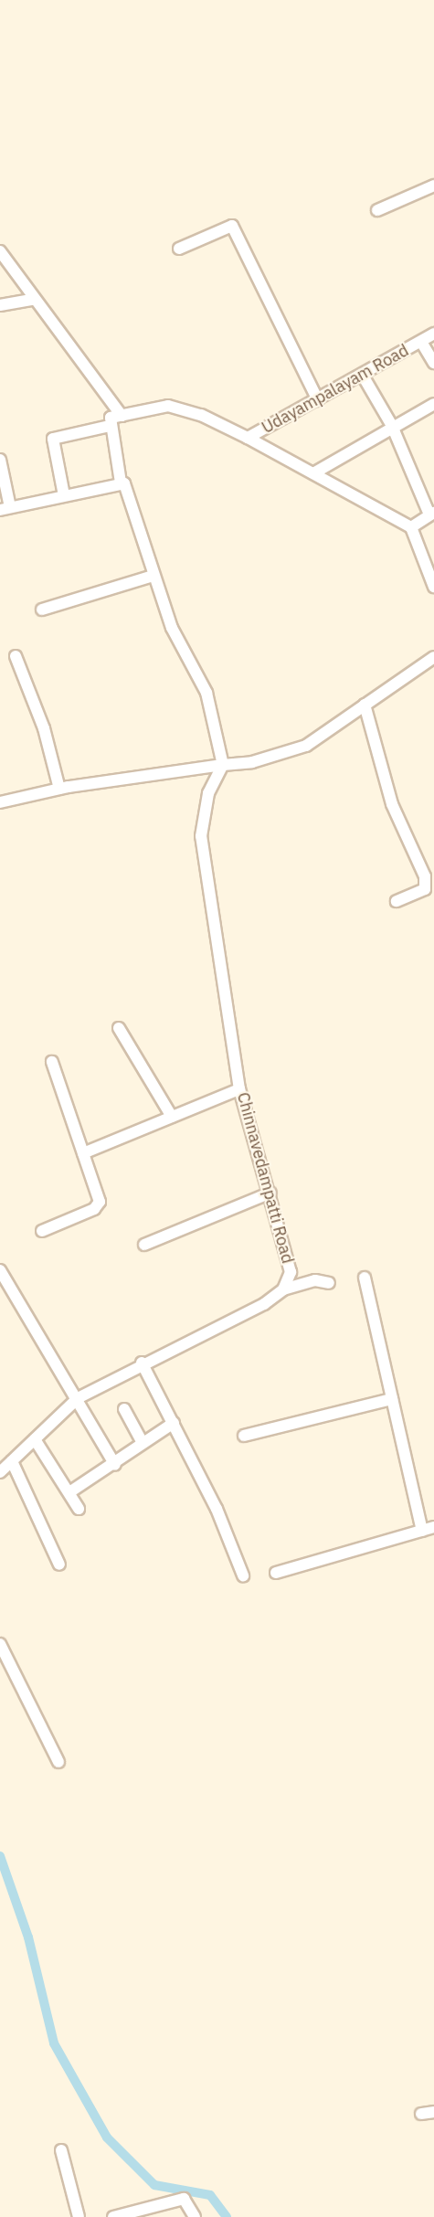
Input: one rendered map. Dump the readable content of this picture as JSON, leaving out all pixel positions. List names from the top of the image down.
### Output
{
  "streets": {
    "street": ["Udayampalayam Road", "Chinnavedampatti Road"]
  }
}
